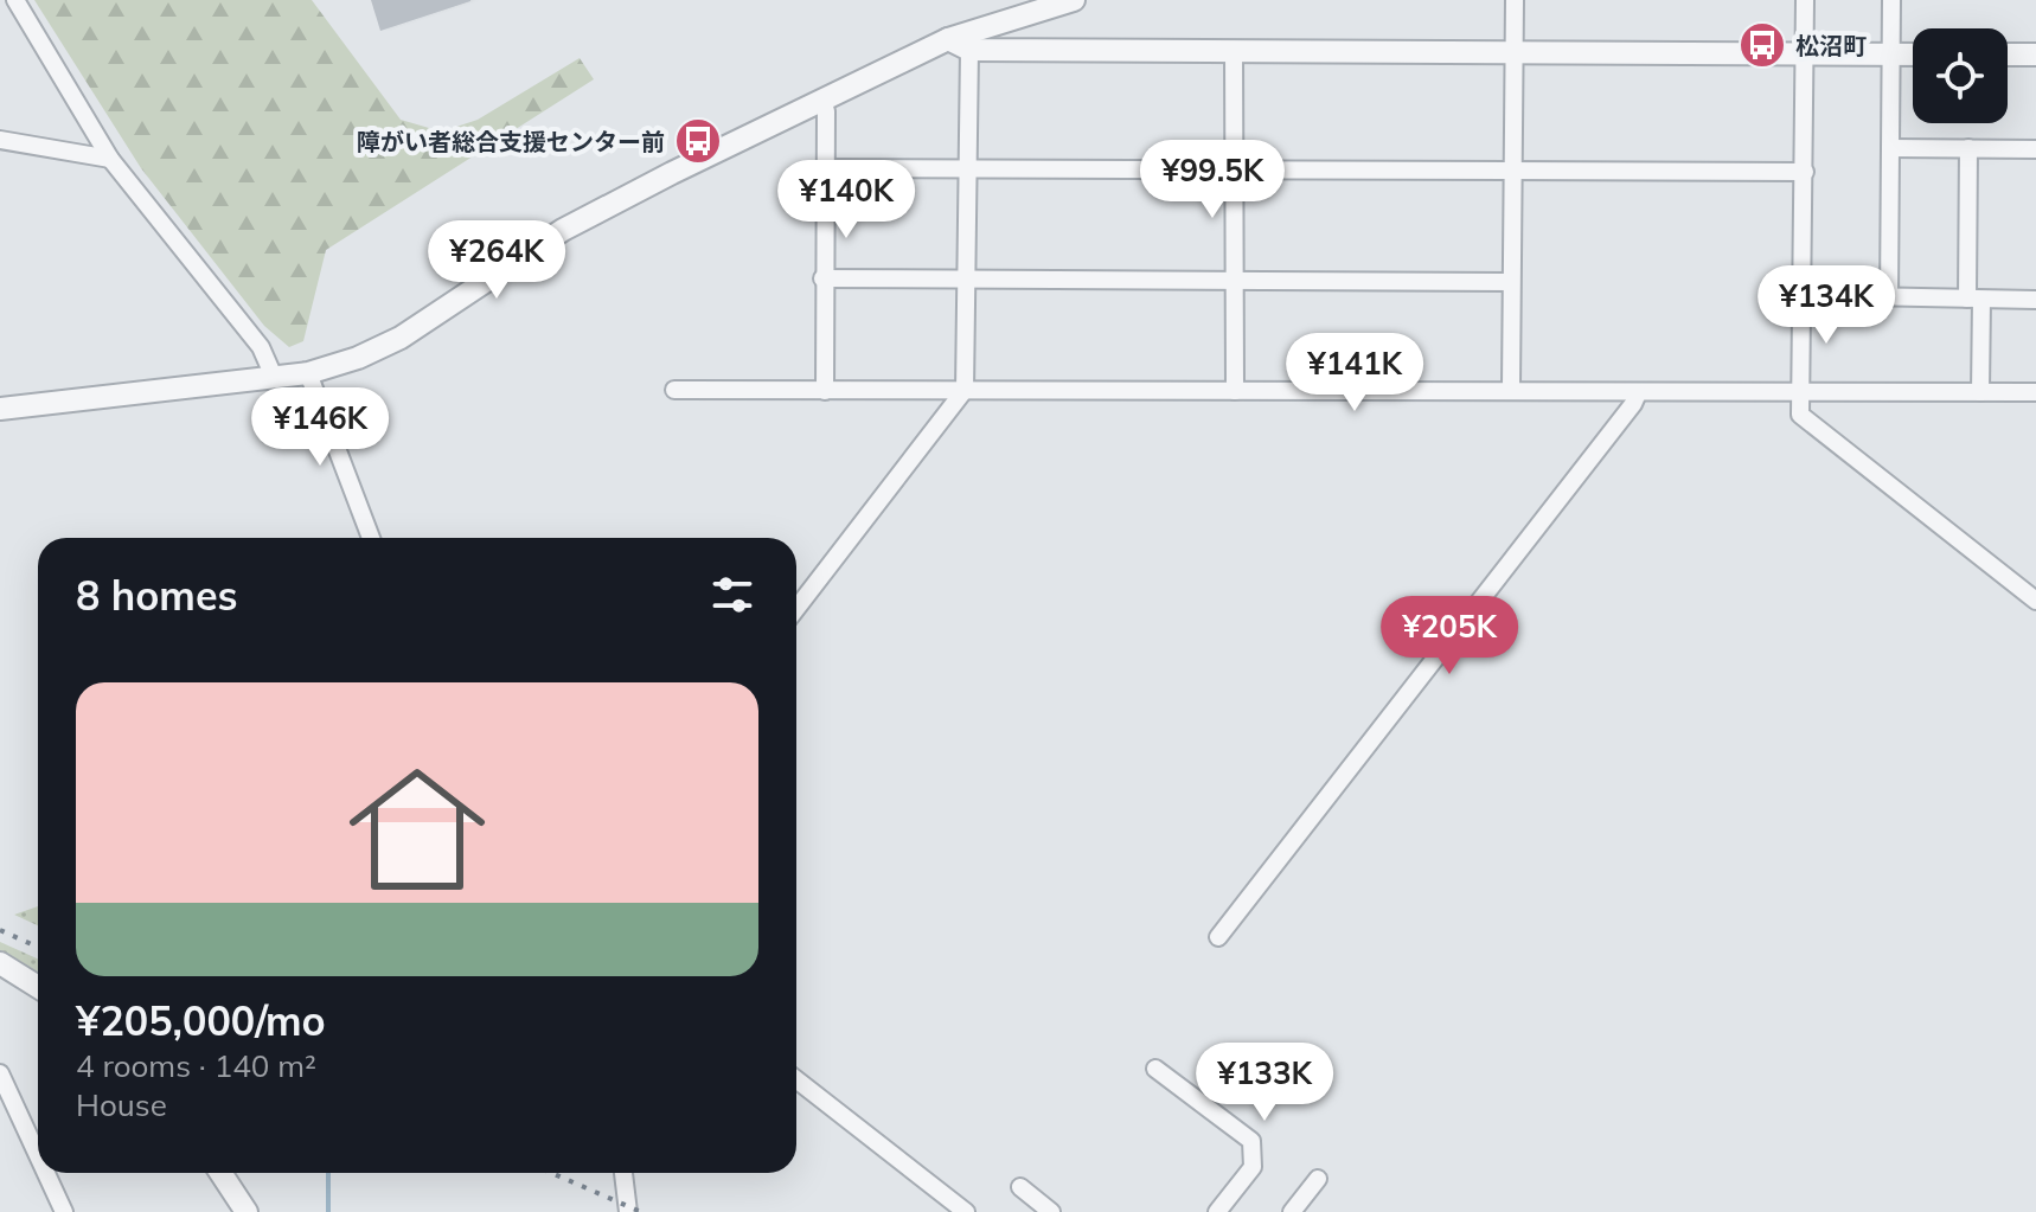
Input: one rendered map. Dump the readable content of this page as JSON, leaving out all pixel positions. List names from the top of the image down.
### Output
{
  "places": {
    "bus stop": ["松沼町", "障がい者総合支援センター前"]
  },
  "page": {
    "price": [
      "¥99.5K",
      "¥140K",
      "¥264K",
      "¥134K",
      "¥141K",
      "¥146K",
      "¥205K",
      "¥133K"
    ],
    "heading": "8 homes",
    "list": [
      {
        "name": "¥205,000/mo",
        "note": "4 rooms · 140 m² · House"
      }
    ]
  }
}
